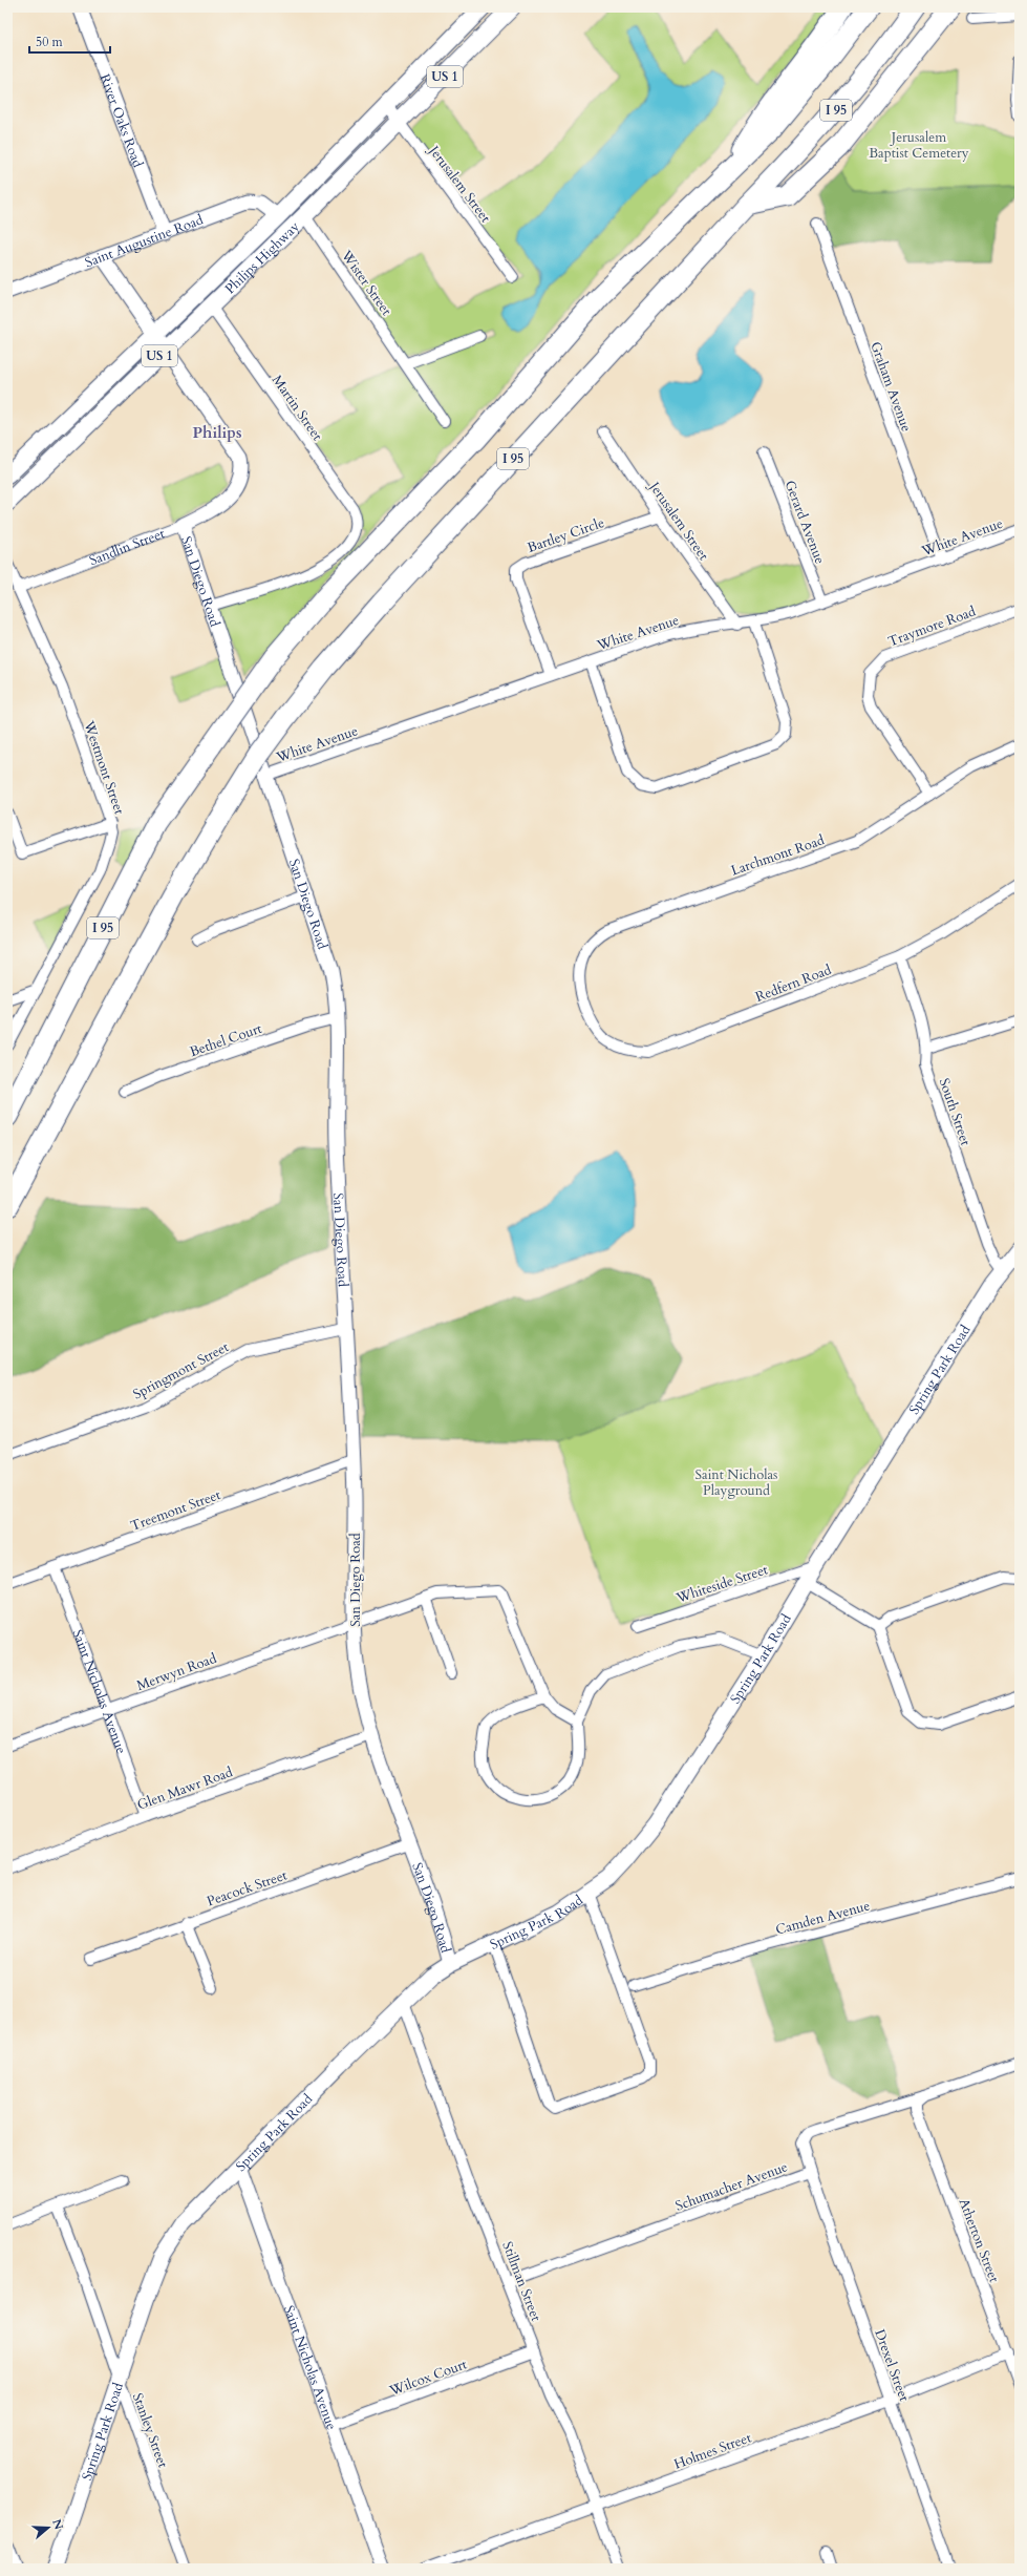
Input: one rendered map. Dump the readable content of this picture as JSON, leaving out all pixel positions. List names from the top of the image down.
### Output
{
  "streets": {
    "highway": ["I 95"],
    "main road": ["US 1", "Philips Highway", "Spring Park Road"],
    "street": [
      "River Oaks Road",
      "Jerusalem Street",
      "Saint Augustine Road",
      "Wister Street",
      "Graham Avenue",
      "Martin Street",
      "Gerard Avenue",
      "Bartley Circle",
      "White Avenue",
      "Sandlin Street",
      "San Diego Road",
      "Traymore Road",
      "Westmont Street",
      "Larchmont Road",
      "Redfern Road",
      "Bethel Court",
      "South Street",
      "Springmont Street",
      "Treemont Street",
      "Whiteside Street",
      "Merwyn Road",
      "Saint Nicholas Avenue",
      "Glen Mawr Road",
      "Peacock Street",
      "Camden Avenue",
      "Schumacher Avenue",
      "Atherton Street",
      "Stillman Street",
      "Drexel Street",
      "Wilcox Court",
      "Stanley Street",
      "Holmes Street"
    ]
  },
  "crossings": [
    ["River Oaks Road", "Saint Augustine Road"],
    ["Jerusalem Street", "Philips Highway"],
    ["Jerusalem Street", "Bartley Circle"],
    ["Jerusalem Street", "White Avenue"],
    ["Saint Augustine Road", "Philips Highway"],
    ["Philips Highway", "Wister Street"],
    ["Philips Highway", "Martin Street"],
    ["Philips Highway", "Sandlin Street"],
    ["Graham Avenue", "White Avenue"],
    ["Martin Street", "San Diego Road"],
    ["Gerard Avenue", "White Avenue"],
    ["Bartley Circle", "White Avenue"],
    ["White Avenue", "San Diego Road"],
    ["Sandlin Street", "San Diego Road"],
    ["Sandlin Street", "Westmont Street"],
    ["San Diego Road", "Bethel Court"],
    ["San Diego Road", "Springmont Street"],
    ["San Diego Road", "Spring Park Road"],
    ["San Diego Road", "Treemont Street"],
    ["San Diego Road", "Merwyn Road"],
    ["San Diego Road", "Glen Mawr Road"],
    ["San Diego Road", "Peacock Street"],
    ["Traymore Road", "Larchmont Road"],
    ["Larchmont Road", "Redfern Road"],
    ["Redfern Road", "South Street"],
    ["South Street", "Spring Park Road"],
    ["Spring Park Road", "Whiteside Street"],
    ["Spring Park Road", "Saint Nicholas Avenue"],
    ["Spring Park Road", "Stillman Street"],
    ["Spring Park Road", "Stanley Street"],
    ["Treemont Street", "Saint Nicholas Avenue"],
    ["Merwyn Road", "Saint Nicholas Avenue"],
    ["Saint Nicholas Avenue", "Glen Mawr Road"],
    ["Saint Nicholas Avenue", "Wilcox Court"],
    ["Schumacher Avenue", "Atherton Street"],
    ["Schumacher Avenue", "Stillman Street"],
    ["Schumacher Avenue", "Drexel Street"],
    ["Atherton Street", "Holmes Street"],
    ["Stillman Street", "Wilcox Court"],
    ["Stillman Street", "Holmes Street"],
    ["Drexel Street", "Holmes Street"]
  ],
  "districts": ["Philips"],
  "parks": ["Jerusalem Baptist Cemetery", "Saint Nicholas Playground"],
  "scale_bar": "50 m",
  "north": "right"
}
